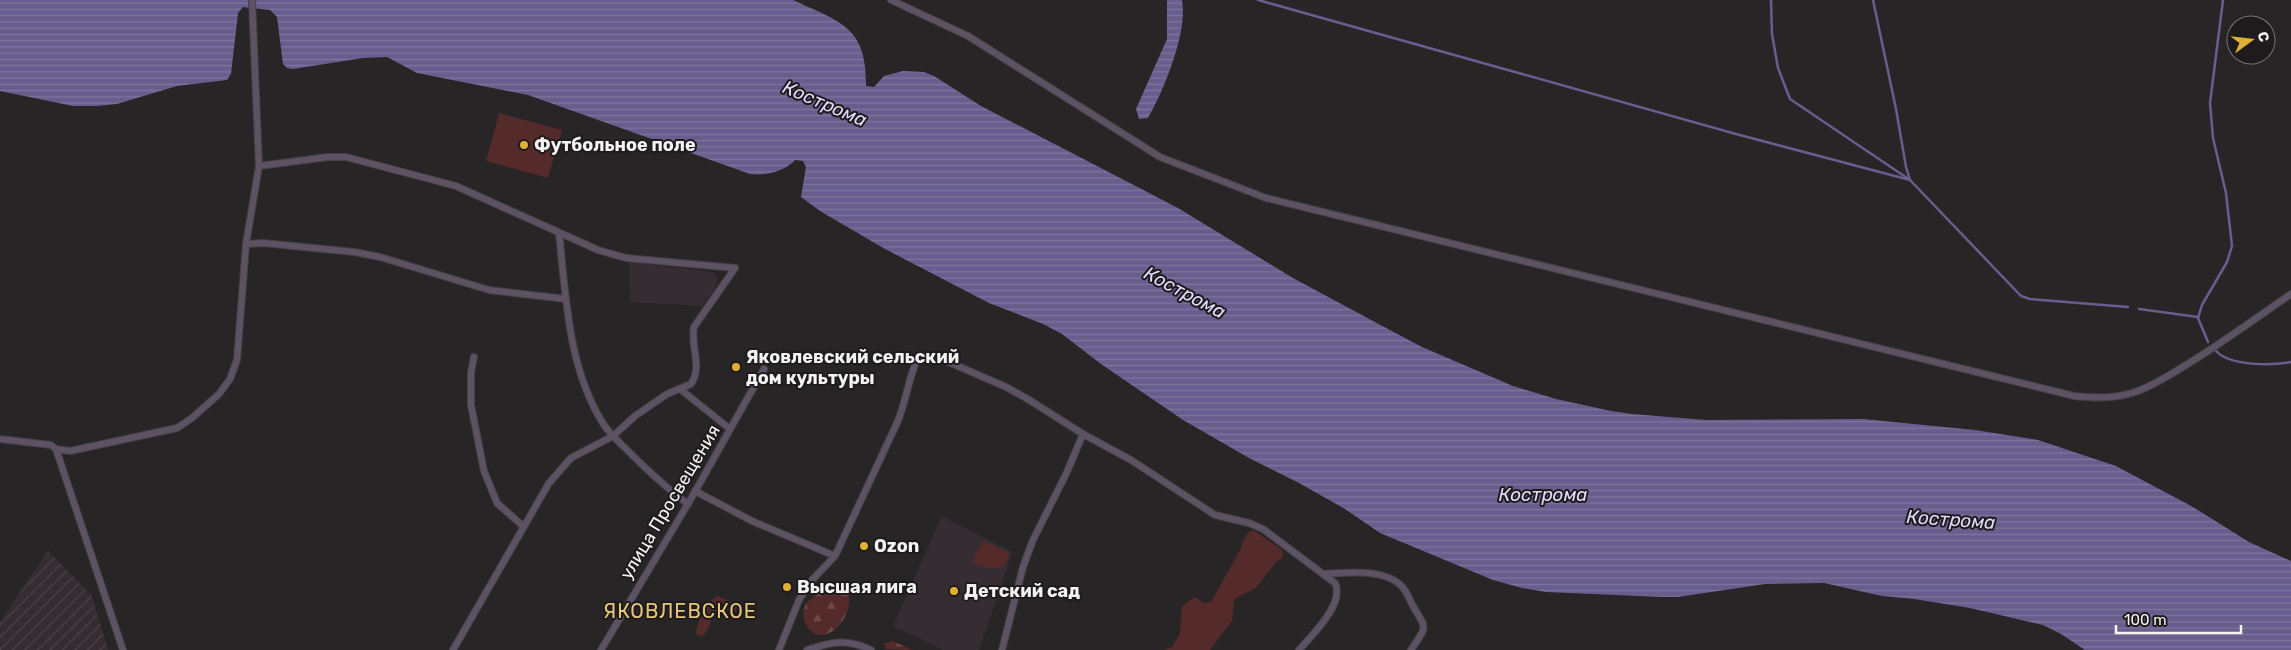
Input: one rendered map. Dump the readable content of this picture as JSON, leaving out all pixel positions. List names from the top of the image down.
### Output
{
  "streets": {
    "street": ["улица Просвещения"]
  },
  "districts": ["ЯКОВЛЕВСКОЕ"],
  "water": ["Кострома"],
  "places": [
    "Футбольное поле",
    "Яковлевский сельский дом культуры",
    "Ozon",
    "Высшая лига",
    "Детский сад"
  ],
  "scale_bar": "100 m",
  "north": "right"
}
